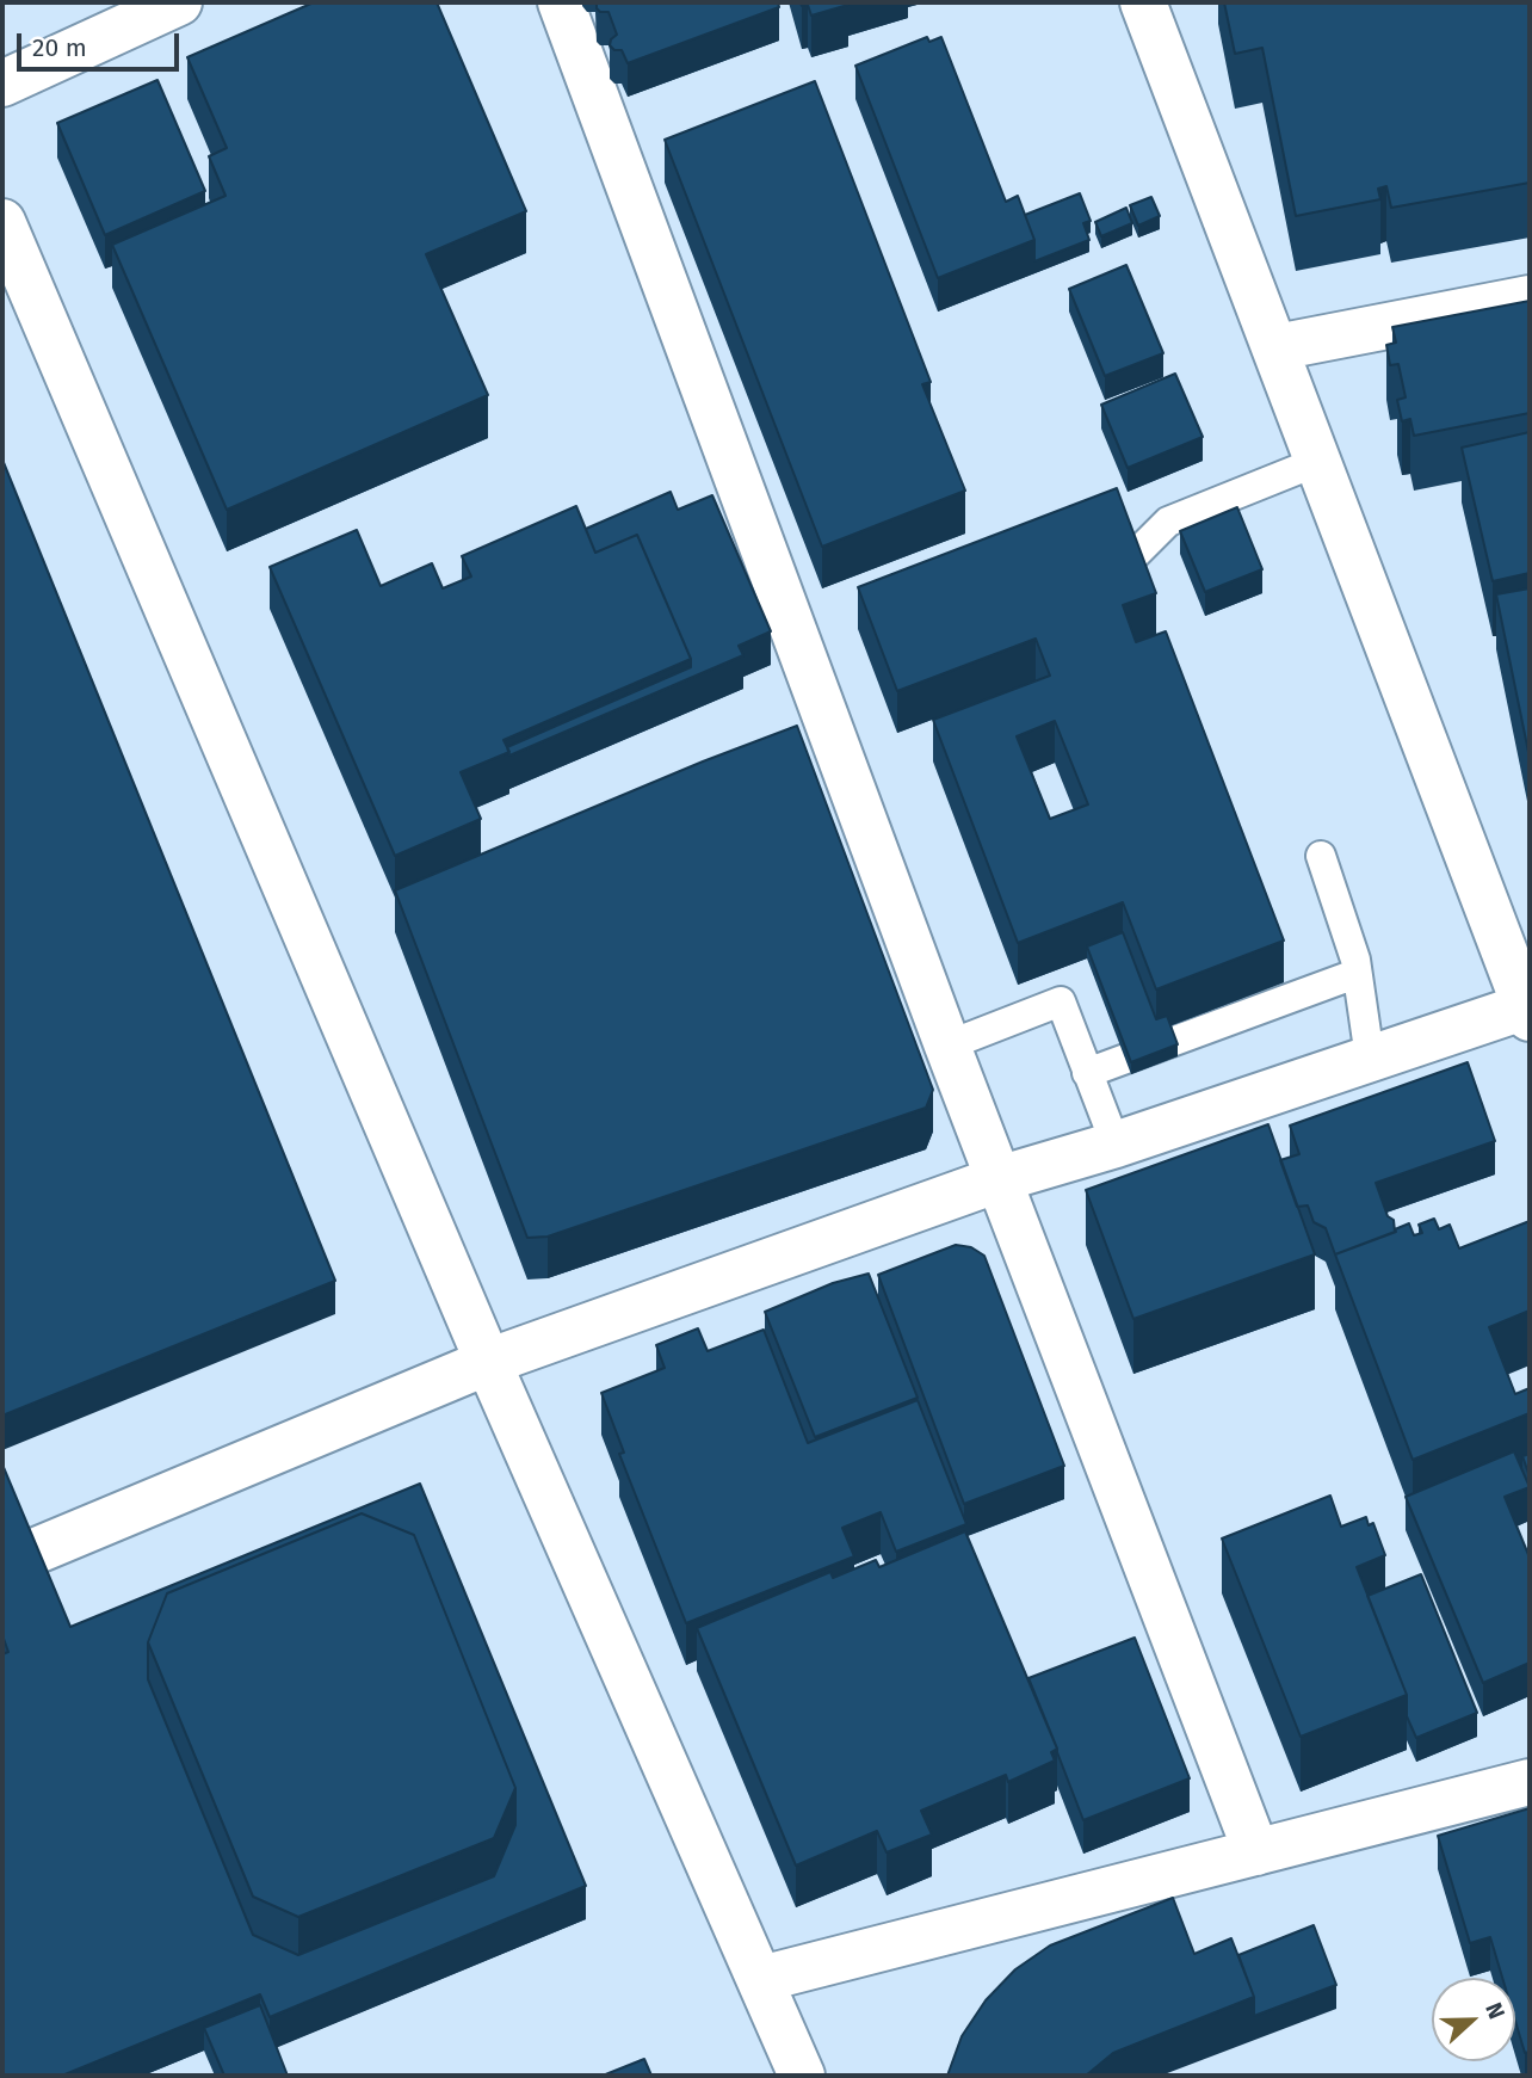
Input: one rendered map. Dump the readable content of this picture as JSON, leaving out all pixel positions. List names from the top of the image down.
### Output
{
  "scale_bar": "20 m",
  "north": "right"
}
